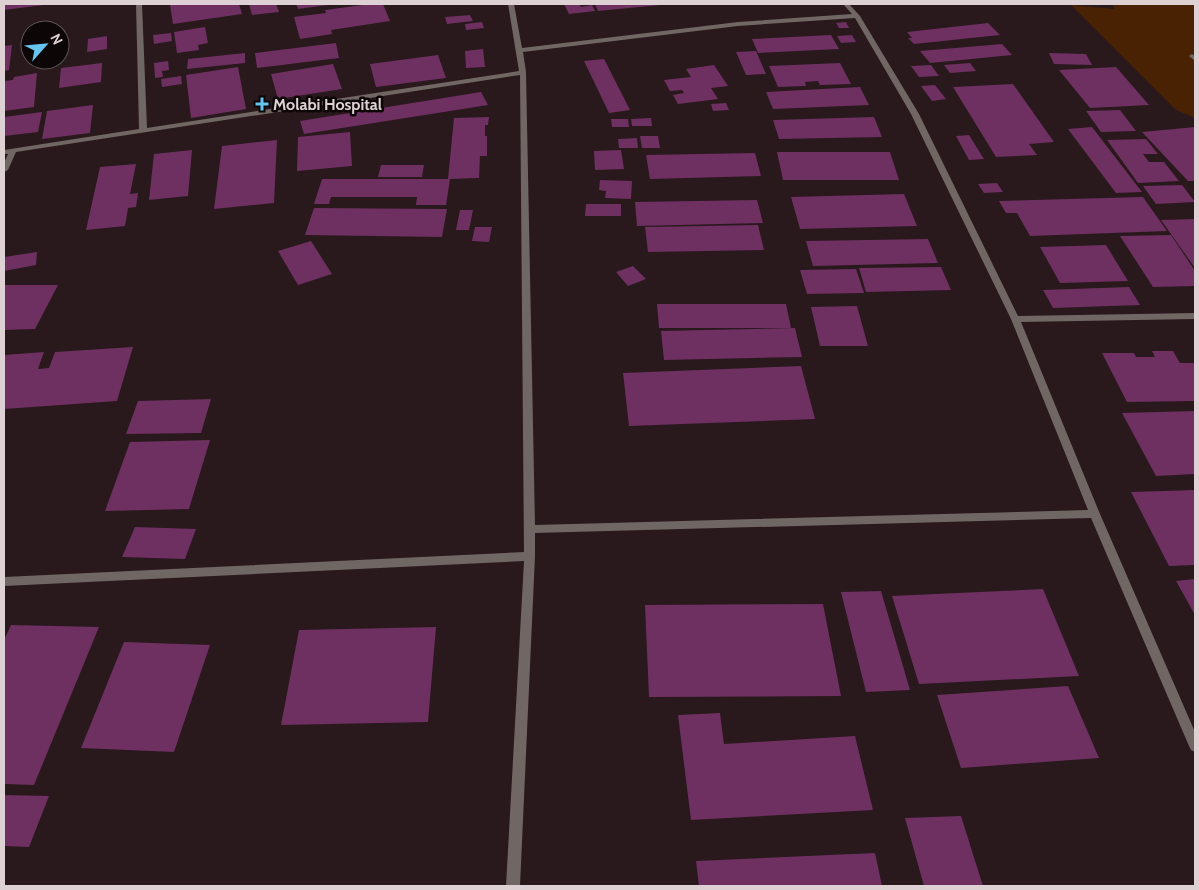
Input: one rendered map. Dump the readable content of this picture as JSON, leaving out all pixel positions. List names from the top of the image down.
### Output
{
  "places": {
    "health": ["Molabi Hospital"]
  },
  "north": "top right"
}
